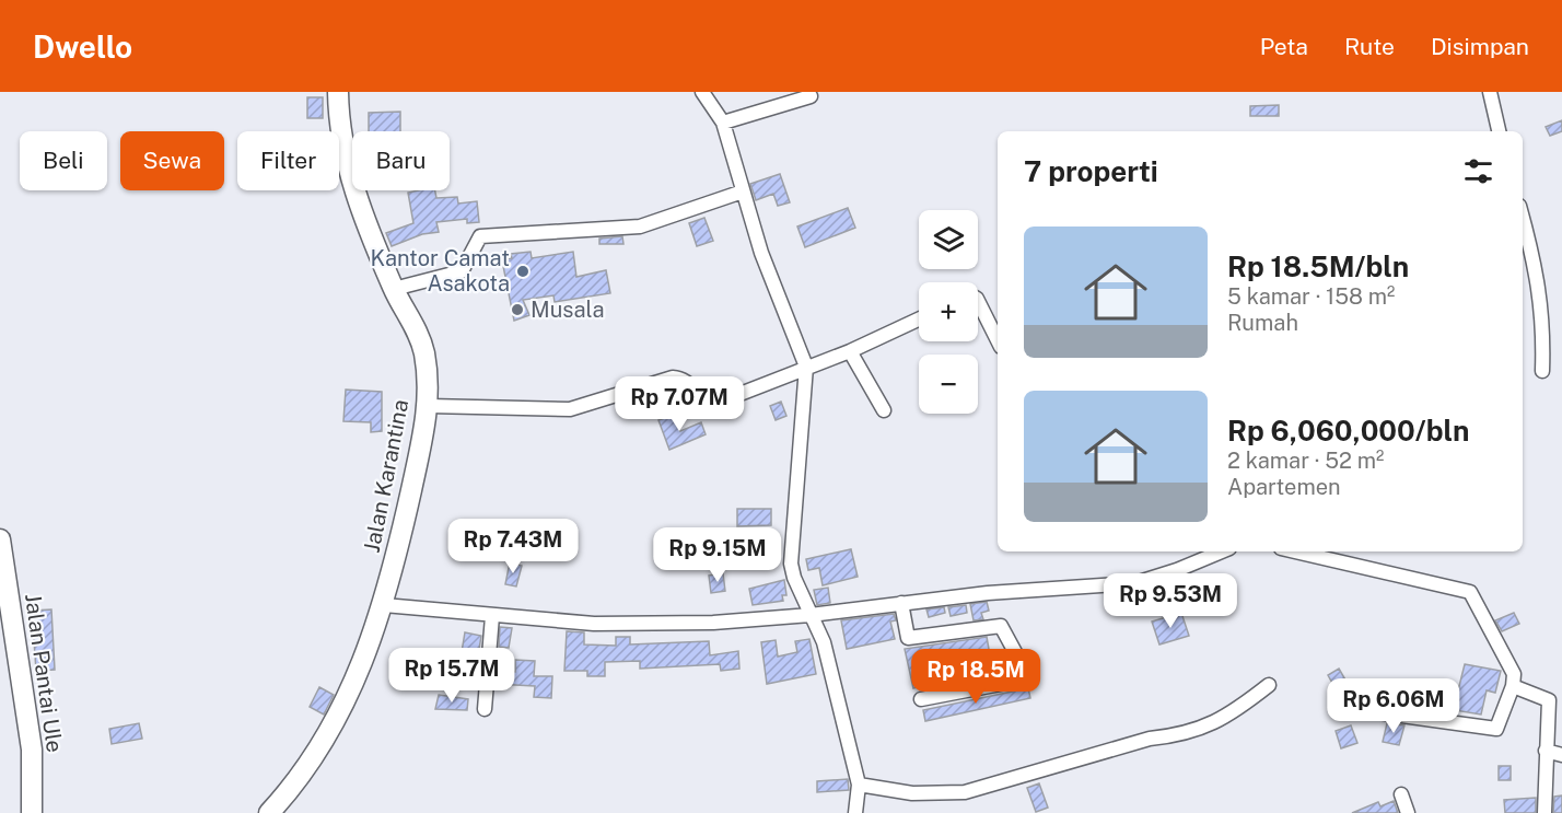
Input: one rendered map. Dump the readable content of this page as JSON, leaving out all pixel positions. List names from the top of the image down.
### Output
{
  "streets": {
    "street": ["Jalan Karantina", "Jalan Pantai Ule"]
  },
  "places": ["Kantor Camat Asakota", "Musala"],
  "page": {
    "header": "Dwello",
    "nav": ["Peta", "Rute", "Disimpan"],
    "chip": [
      "Beli",
      "Sewa",
      "Filter",
      "Baru"
    ],
    "heading": "7 properti",
    "map_buttons": ["+", "−"],
    "list": [
      {
        "name": "Rp 18.5M/bln",
        "note": "5 kamar · 158 m² · Rumah"
      },
      {
        "name": "Rp 6,060,000/bln",
        "note": "2 kamar · 52 m² · Apartemen"
      }
    ],
    "price": [
      "Rp 7.07M",
      "Rp 7.43M",
      "Rp 9.15M",
      "Rp 9.53M",
      "Rp 15.7M",
      "Rp 18.5M",
      "Rp 6.06M"
    ]
  }
}
